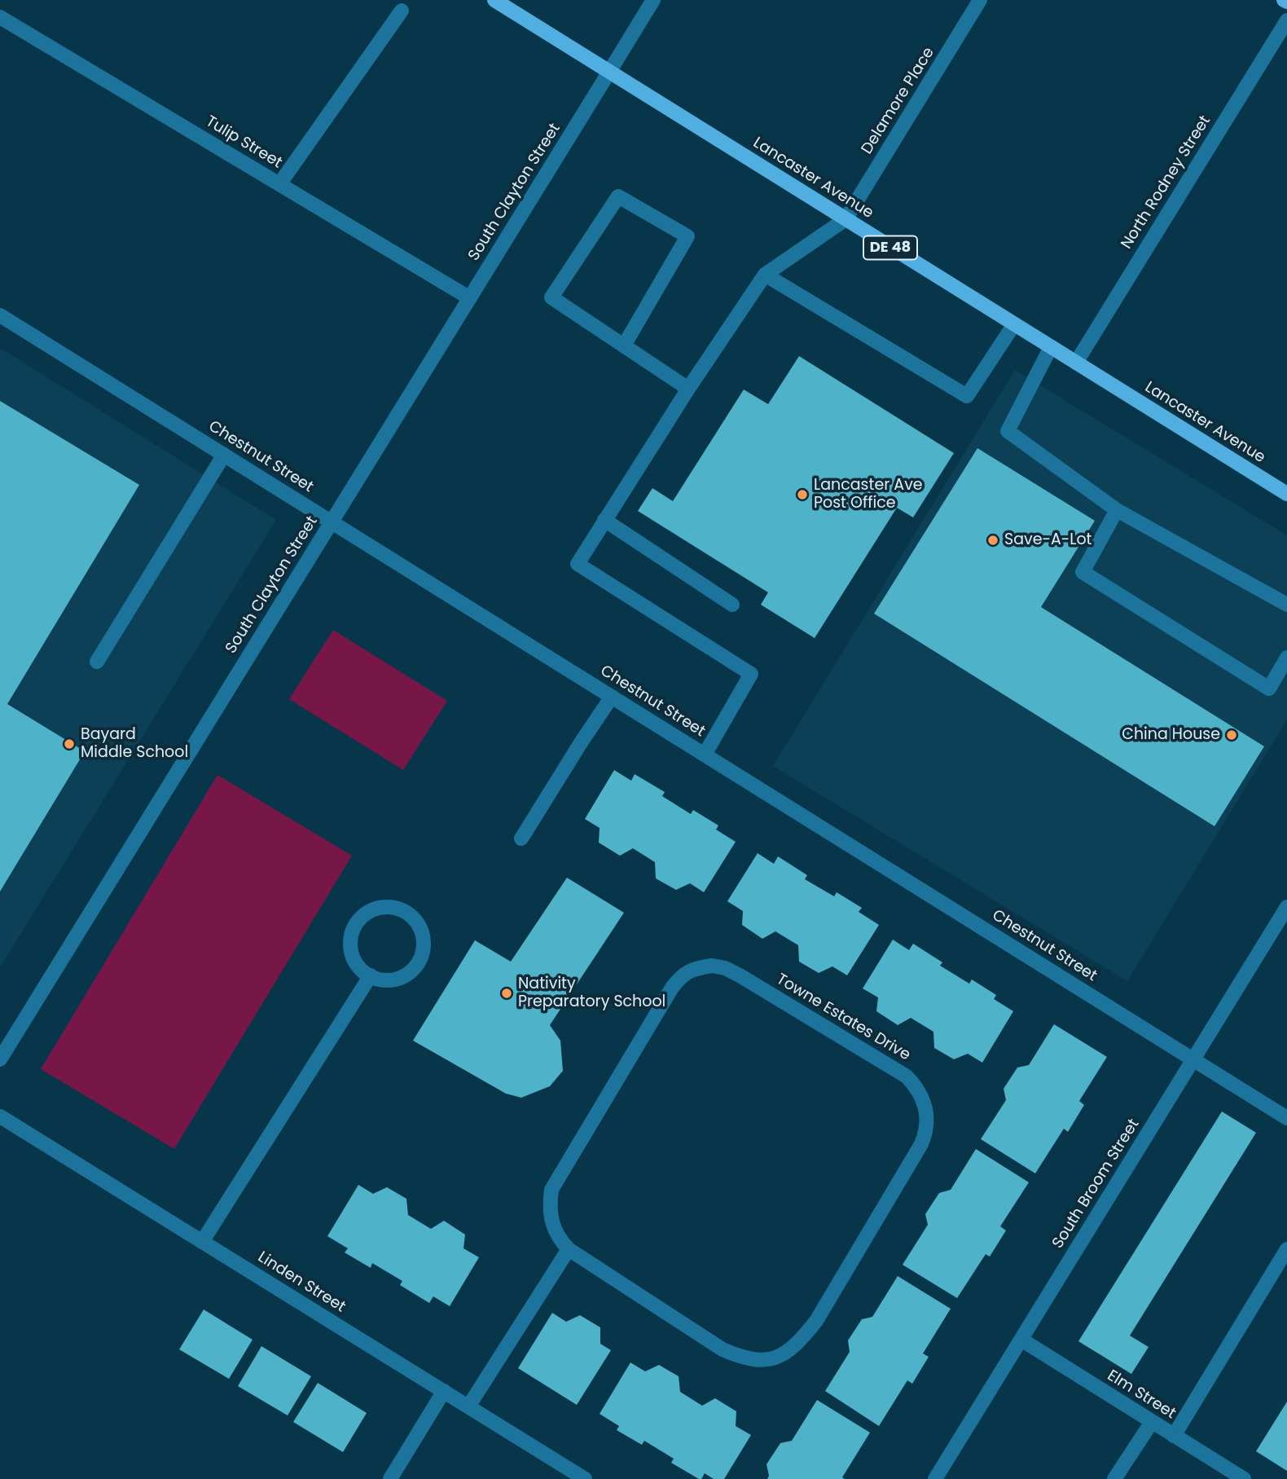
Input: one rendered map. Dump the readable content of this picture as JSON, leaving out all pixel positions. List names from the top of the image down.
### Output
{
  "streets": {
    "main road": ["Lancaster Avenue", "DE 48"],
    "street": [
      "Delamore Place",
      "Tulip Street",
      "North Rodney Street",
      "South Clayton Street",
      "Chestnut Street",
      "Towne Estates Drive",
      "South Broom Street",
      "Linden Street",
      "Elm Street"
    ]
  },
  "crossings": [
    ["Delamore Place", "Lancaster Avenue"],
    ["Tulip Street", "South Clayton Street"],
    ["Lancaster Avenue", "North Rodney Street"],
    ["Lancaster Avenue", "South Clayton Street"],
    ["South Clayton Street", "Chestnut Street"],
    ["Chestnut Street", "South Broom Street"],
    ["South Broom Street", "Elm Street"]
  ],
  "places": [
    "Lancaster Ave Post Office",
    "Save-A-Lot",
    "China House",
    "Bayard Middle School",
    "Nativity Preparatory School"
  ]
}
